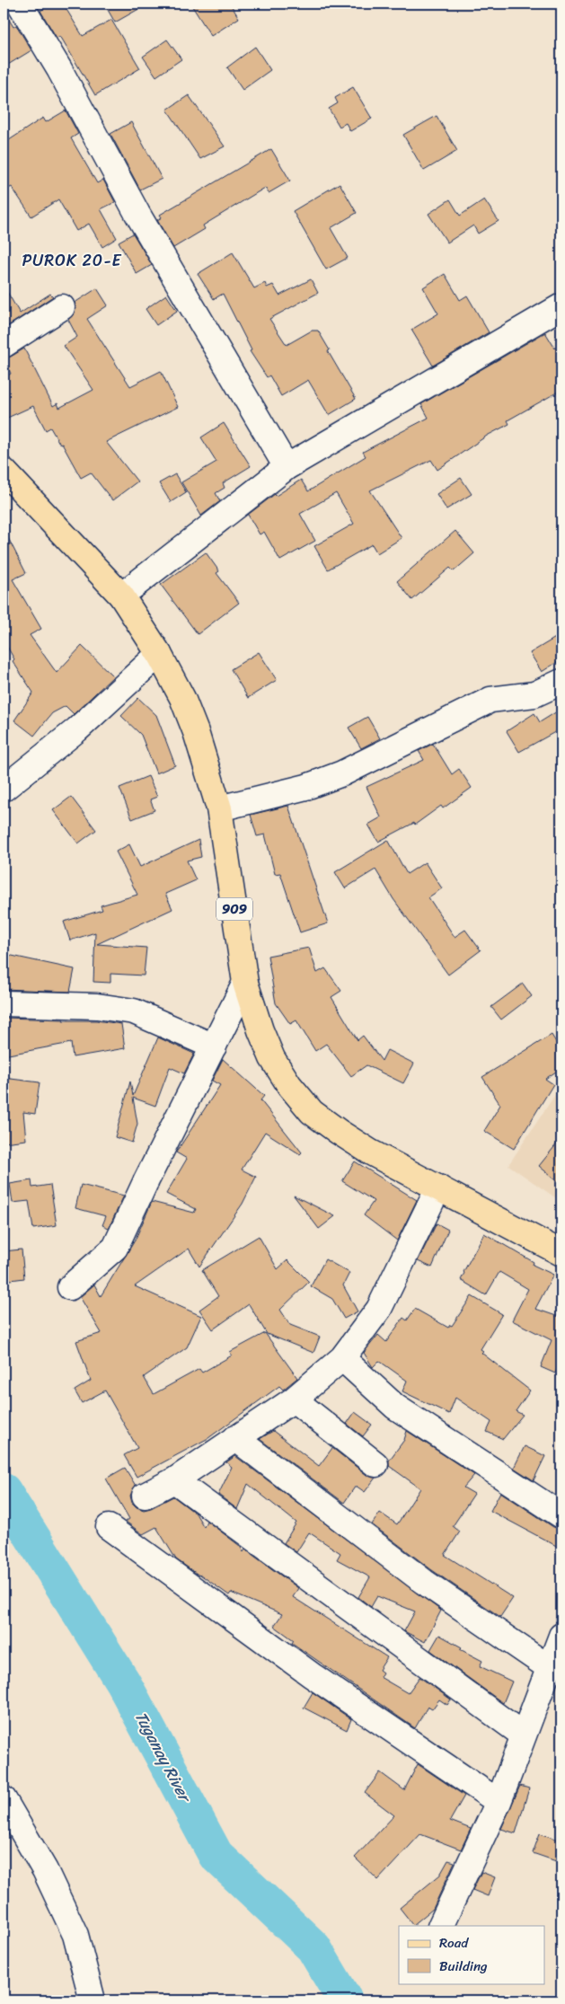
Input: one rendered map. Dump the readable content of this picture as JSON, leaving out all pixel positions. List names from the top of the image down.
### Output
{
  "streets": {
    "main road": ["909"]
  },
  "districts": ["PUROK 20-E"],
  "water": ["Tuganay River"],
  "legend": ["Road", "Building"]
}
